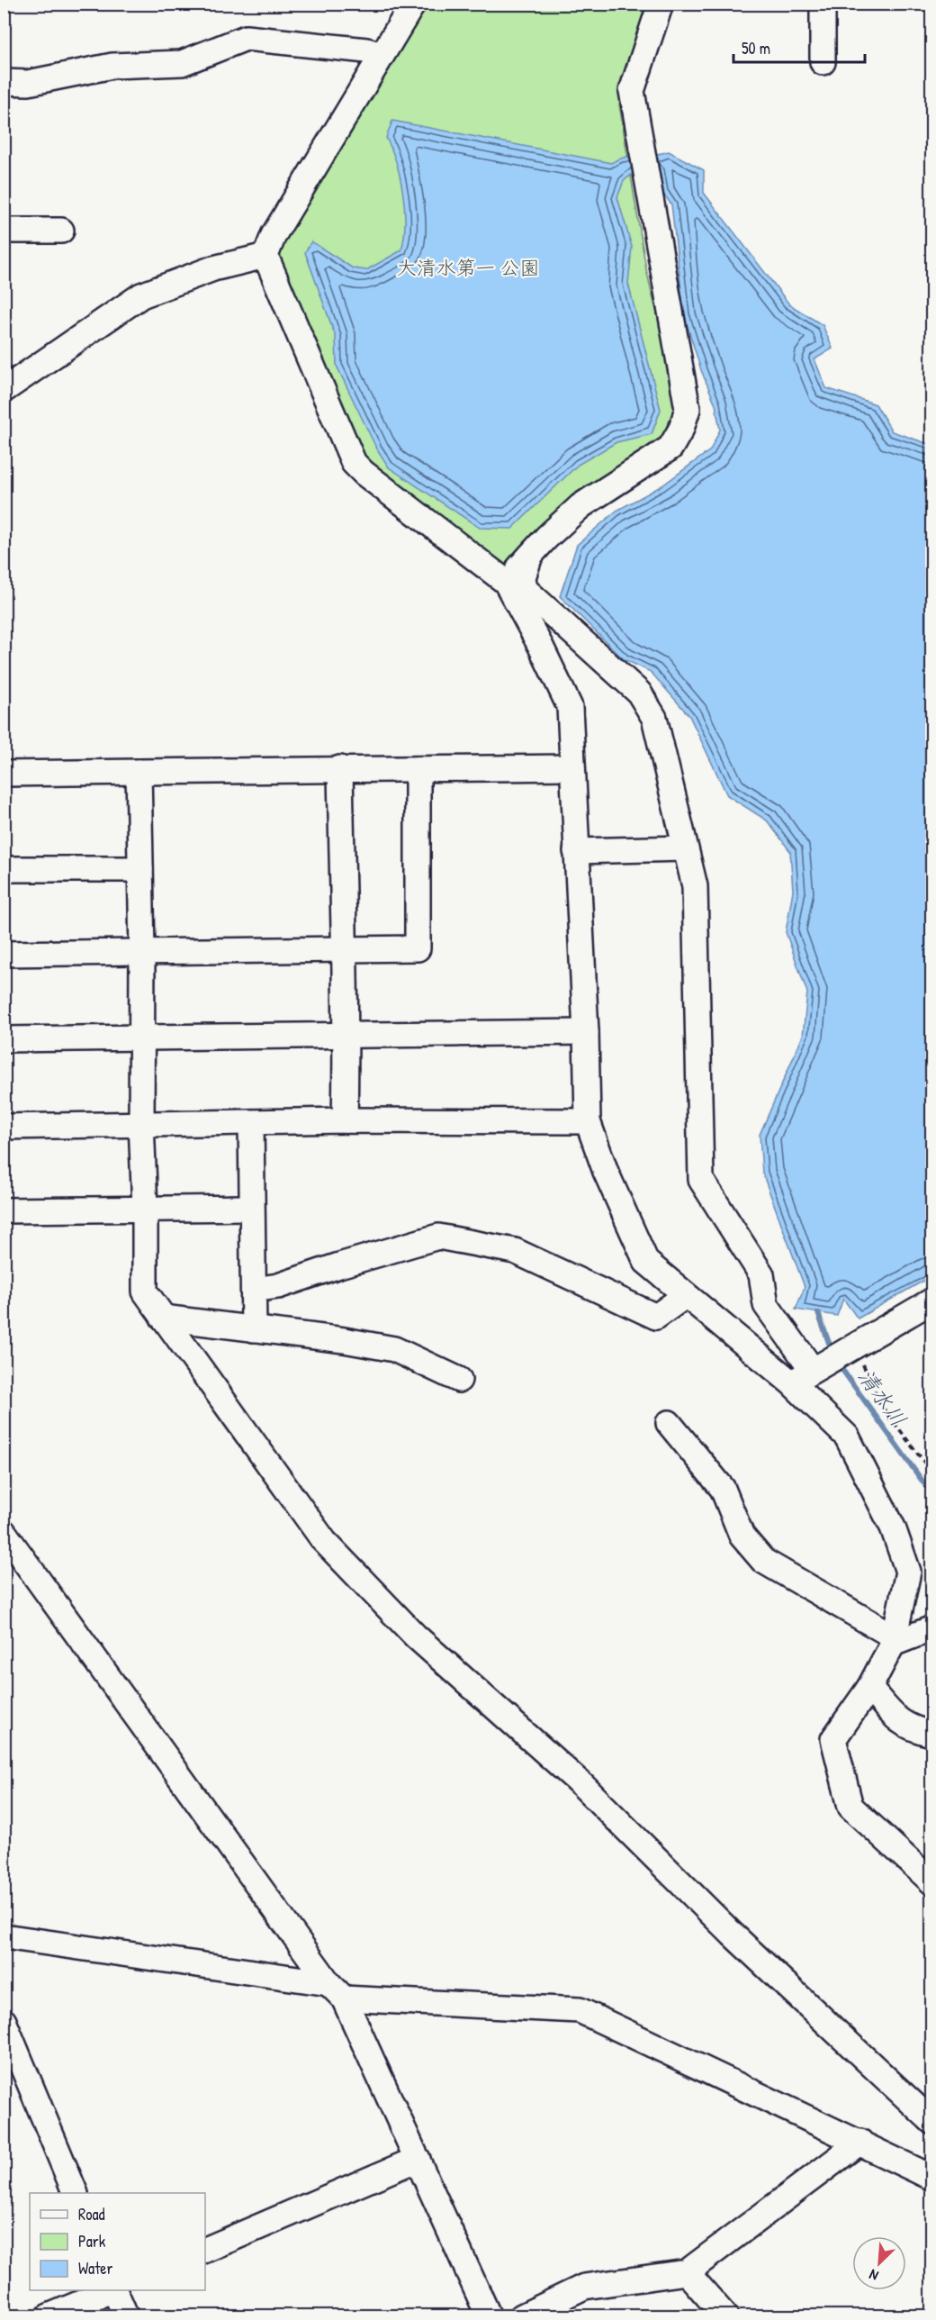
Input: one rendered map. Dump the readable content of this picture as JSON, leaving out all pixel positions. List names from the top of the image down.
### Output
{
  "water": ["清水川"],
  "parks": ["大清水第一 公園"],
  "legend": ["Road", "Park", "Water"],
  "scale_bar": "50 m",
  "north": "bottom left"
}
